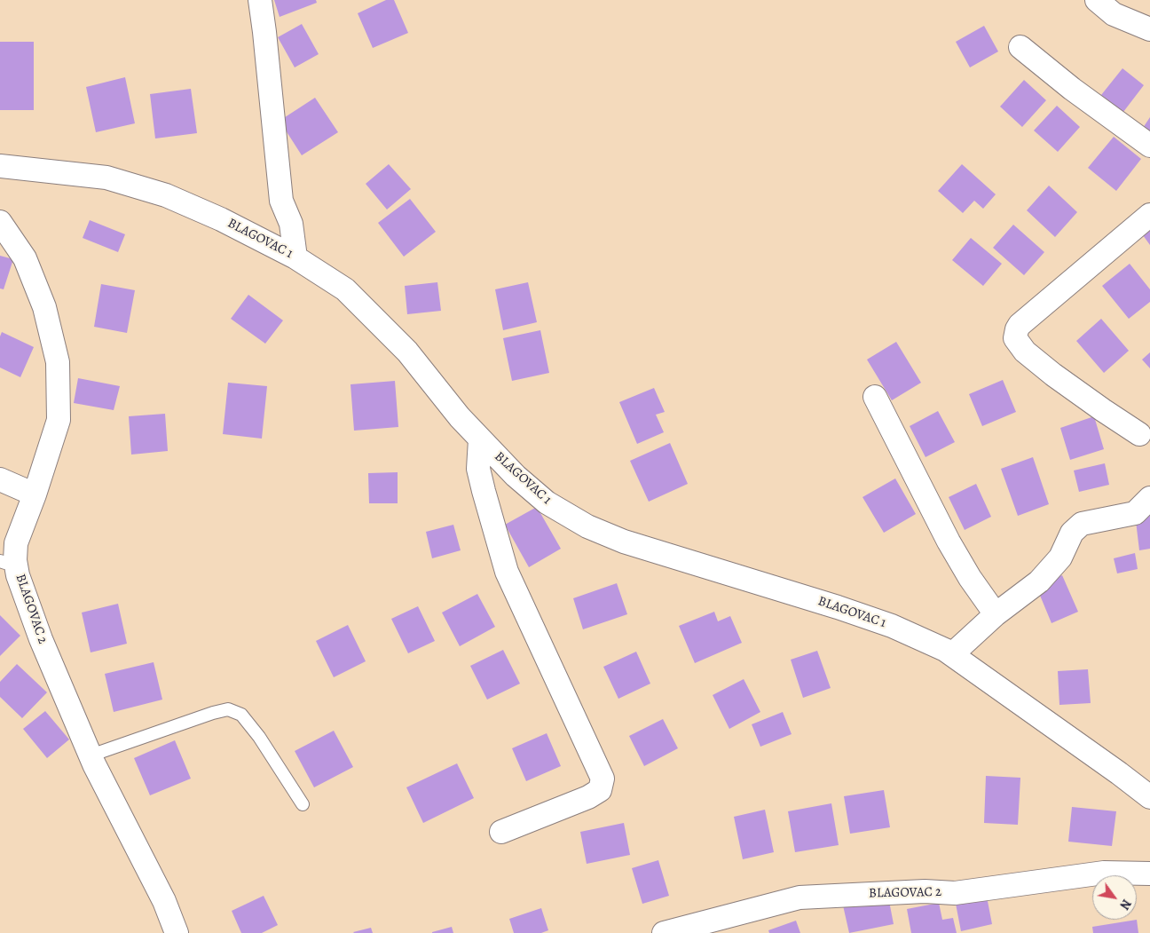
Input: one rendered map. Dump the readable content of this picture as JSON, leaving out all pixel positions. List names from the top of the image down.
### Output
{
  "streets": {
    "street": ["BLAGOVAC 1", "BLAGOVAC 2"]
  },
  "north": "bottom right"
}
